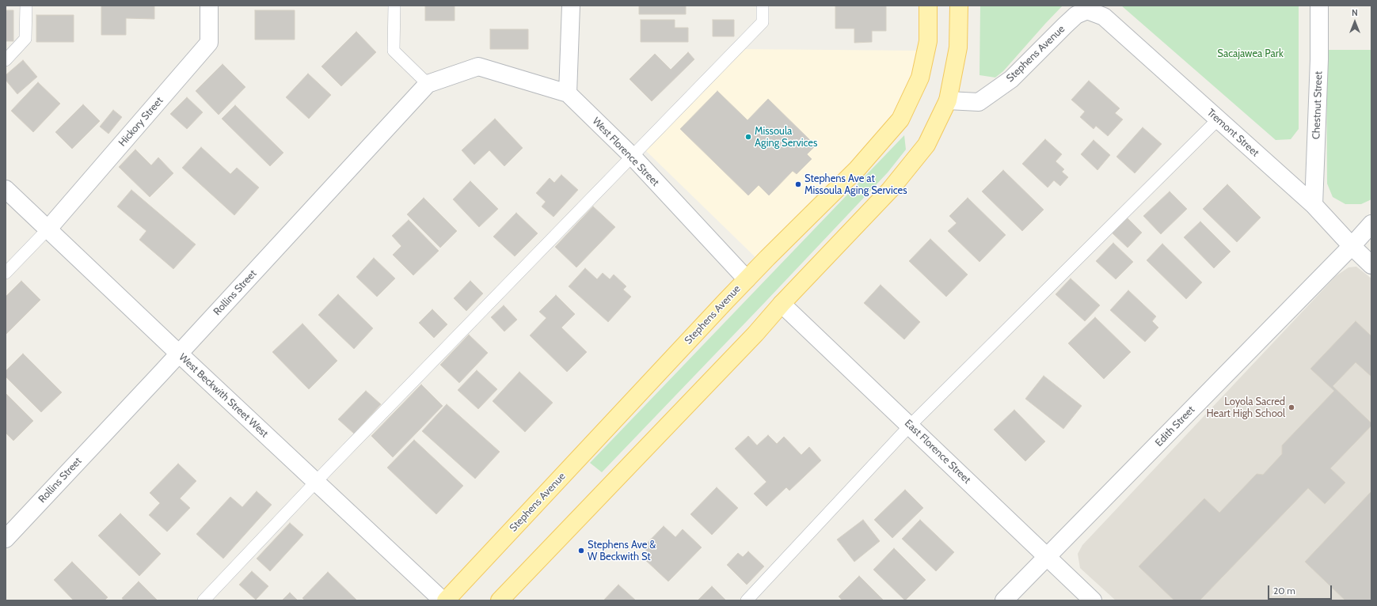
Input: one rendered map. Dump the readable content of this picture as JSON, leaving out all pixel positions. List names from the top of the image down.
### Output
{
  "streets": {
    "main road": ["Stephens Avenue"],
    "street": [
      "Chestnut Street",
      "Hickory Street",
      "Tremont Street",
      "West Florence Street",
      "Rollins Street",
      "West Beckwith Street West",
      "Edith Street",
      "East Florence Street"
    ]
  },
  "crossings": [
    ["Stephens Avenue", "Tremont Street"],
    ["Stephens Avenue", "West Florence Street"],
    ["Chestnut Street", "Tremont Street"],
    ["Hickory Street", "West Beckwith Street West"],
    ["Tremont Street", "Edith Street"],
    ["West Florence Street", "Rollins Street"],
    ["Rollins Street", "West Beckwith Street West"],
    ["Edith Street", "East Florence Street"]
  ],
  "parks": ["Sacajawea Park"],
  "places": [
    "Missoula Aging Services",
    "Stephens Ave at Missoula Aging Services",
    "Loyola Sacred Heart High School",
    "Stephens Ave & W Beckwith St"
  ],
  "scale_bar": "20 m",
  "north": "top"
}
